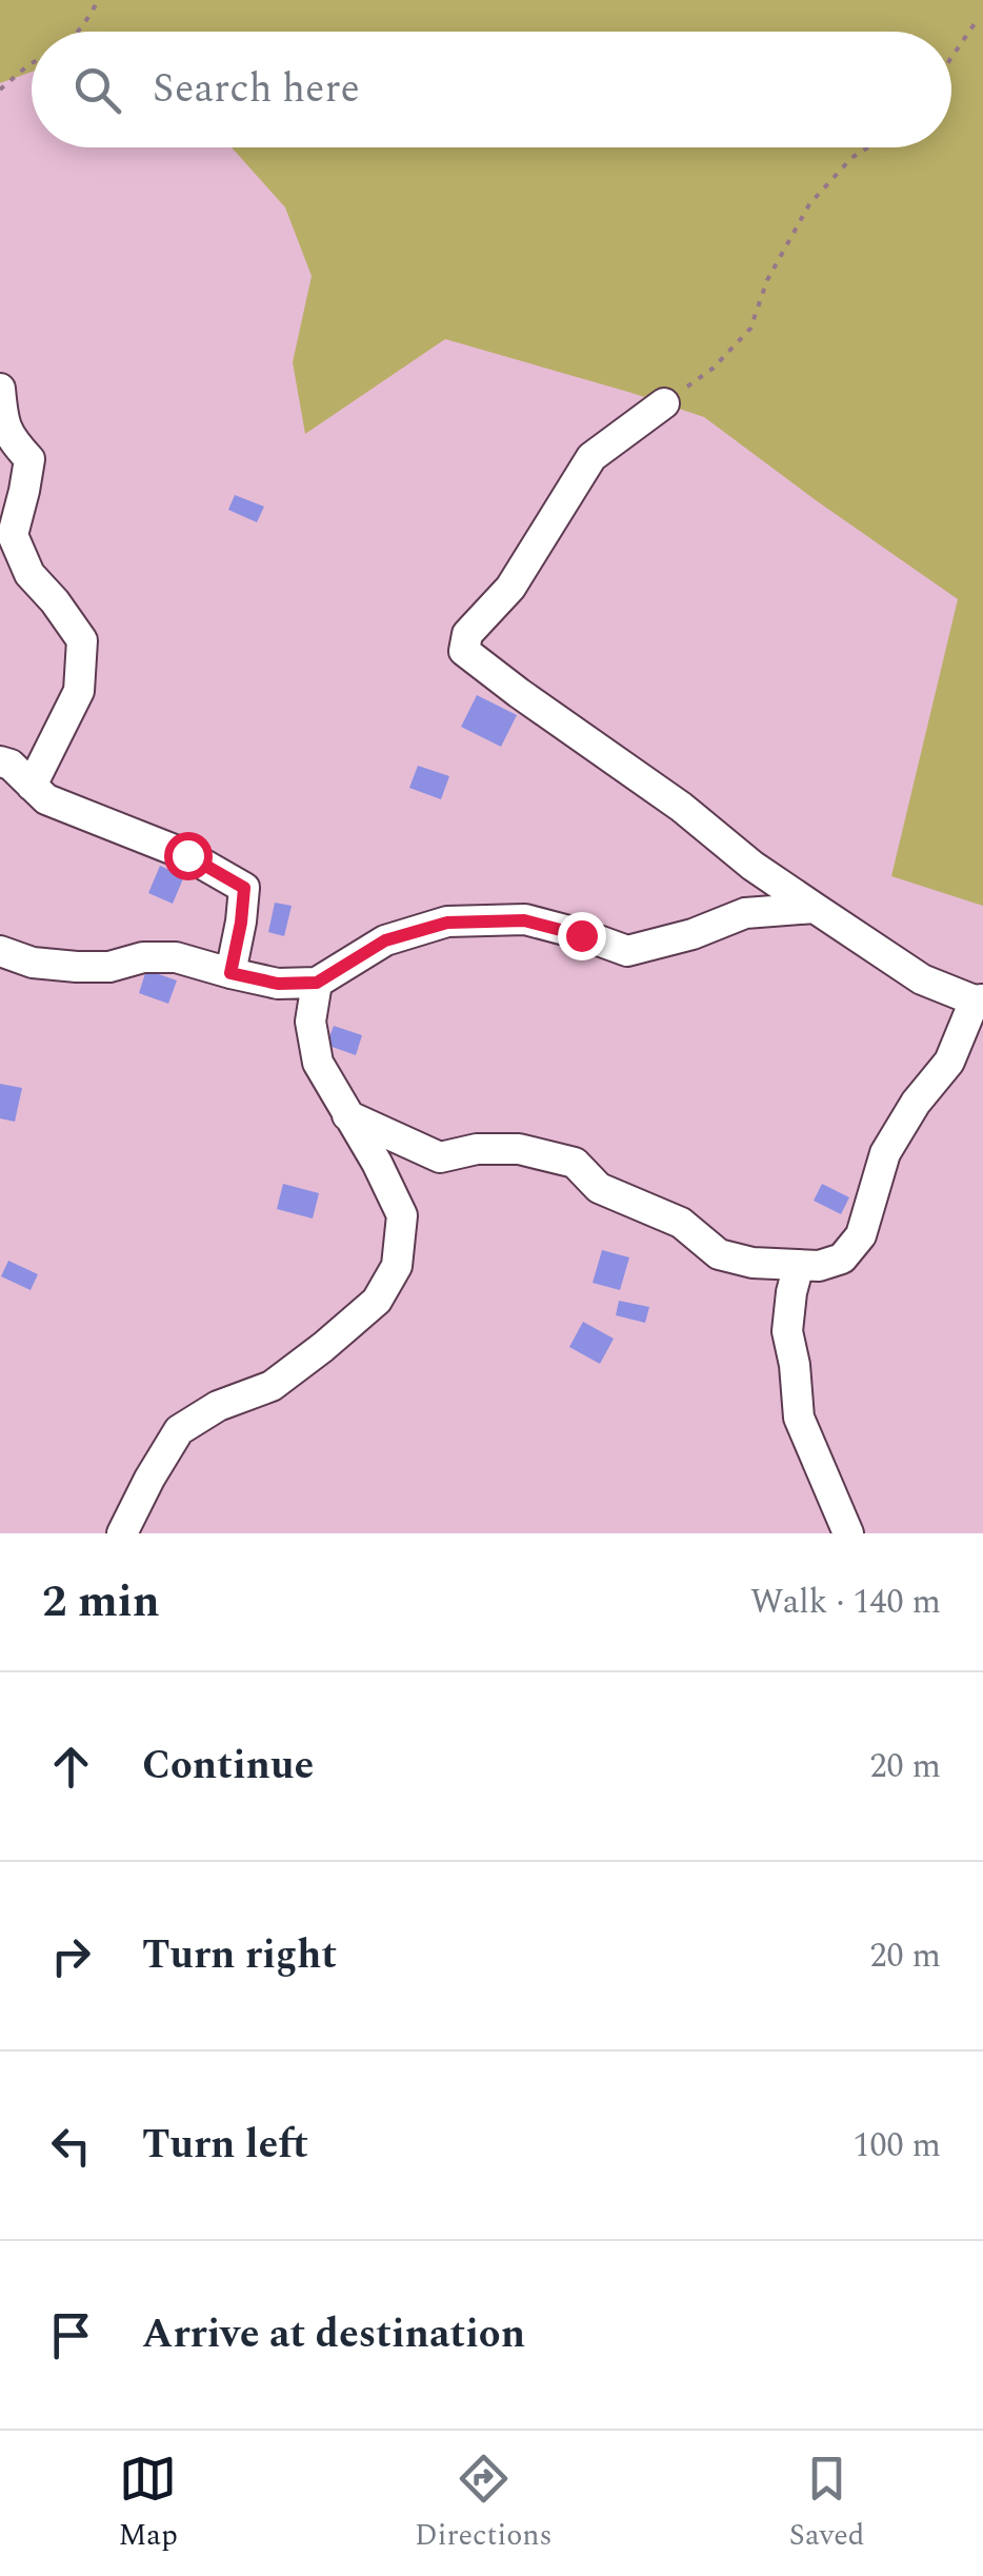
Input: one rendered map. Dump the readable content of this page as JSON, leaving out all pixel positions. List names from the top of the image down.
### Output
{
  "page": {
    "search": "Search here",
    "heading": ["2 min", "Walk · 140 m"],
    "list": [
      ["Continue", "20 m"],
      ["Turn right", "20 m"],
      ["Turn left", "100 m"],
      "Arrive at destination"
    ],
    "nav": ["Map", "Directions", "Saved"]
  }
}
